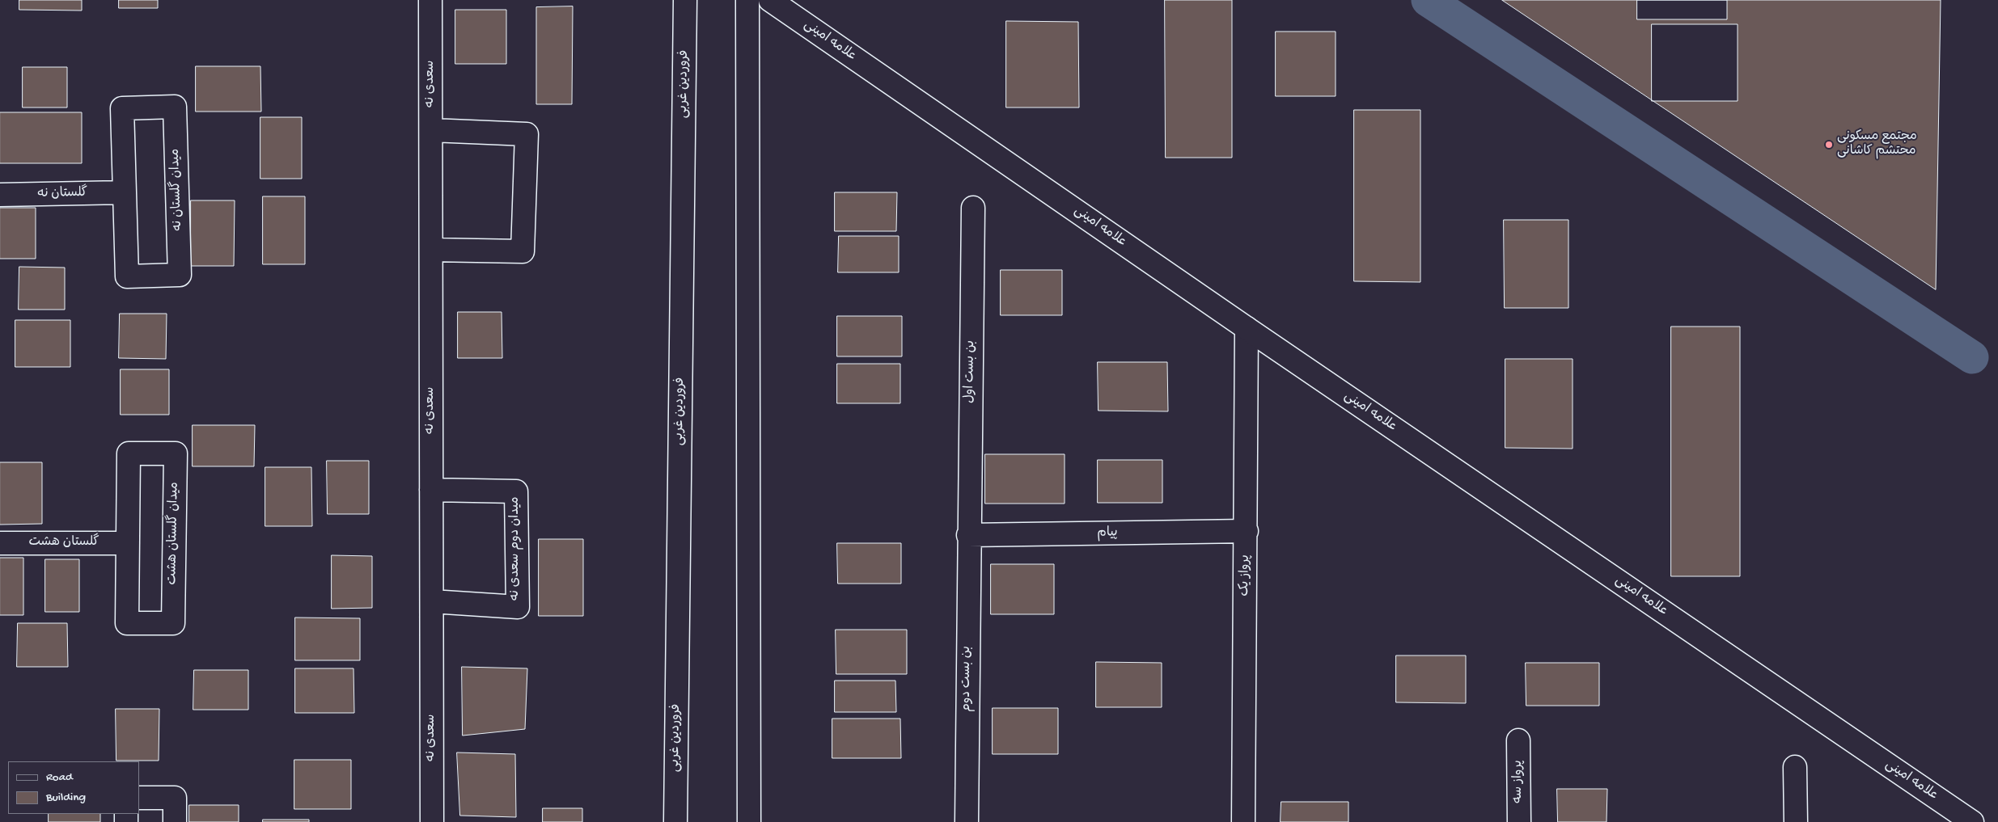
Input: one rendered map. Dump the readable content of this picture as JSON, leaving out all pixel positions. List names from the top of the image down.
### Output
{
  "streets": {
    "street": [
      "علامه امینی",
      "سعدی نه",
      "فروردین غربی",
      "میدان گلستان نه",
      "گلستان نه",
      "بن بست اول",
      "میدان گلستان هشت",
      "پیام",
      "گلستان هشت",
      "میدان دوم سعدی نه",
      "پرواز یک",
      "بن بست دوم",
      "پرواز سه"
    ]
  },
  "crossings": [
    ["علامه امینی", "پرواز یک"],
    ["سعدی نه", "میدان دوم سعدی نه"],
    ["میدان گلستان نه", "گلستان نه"],
    ["بن بست اول", "پیام"],
    ["بن بست اول", "بن بست دوم"],
    ["میدان گلستان هشت", "گلستان هشت"],
    ["پیام", "پرواز یک"],
    ["پیام", "بن بست دوم"]
  ],
  "places": ["مجتمع مسکونی محتشم کاشانی"],
  "legend": ["Road", "Building"]
}
